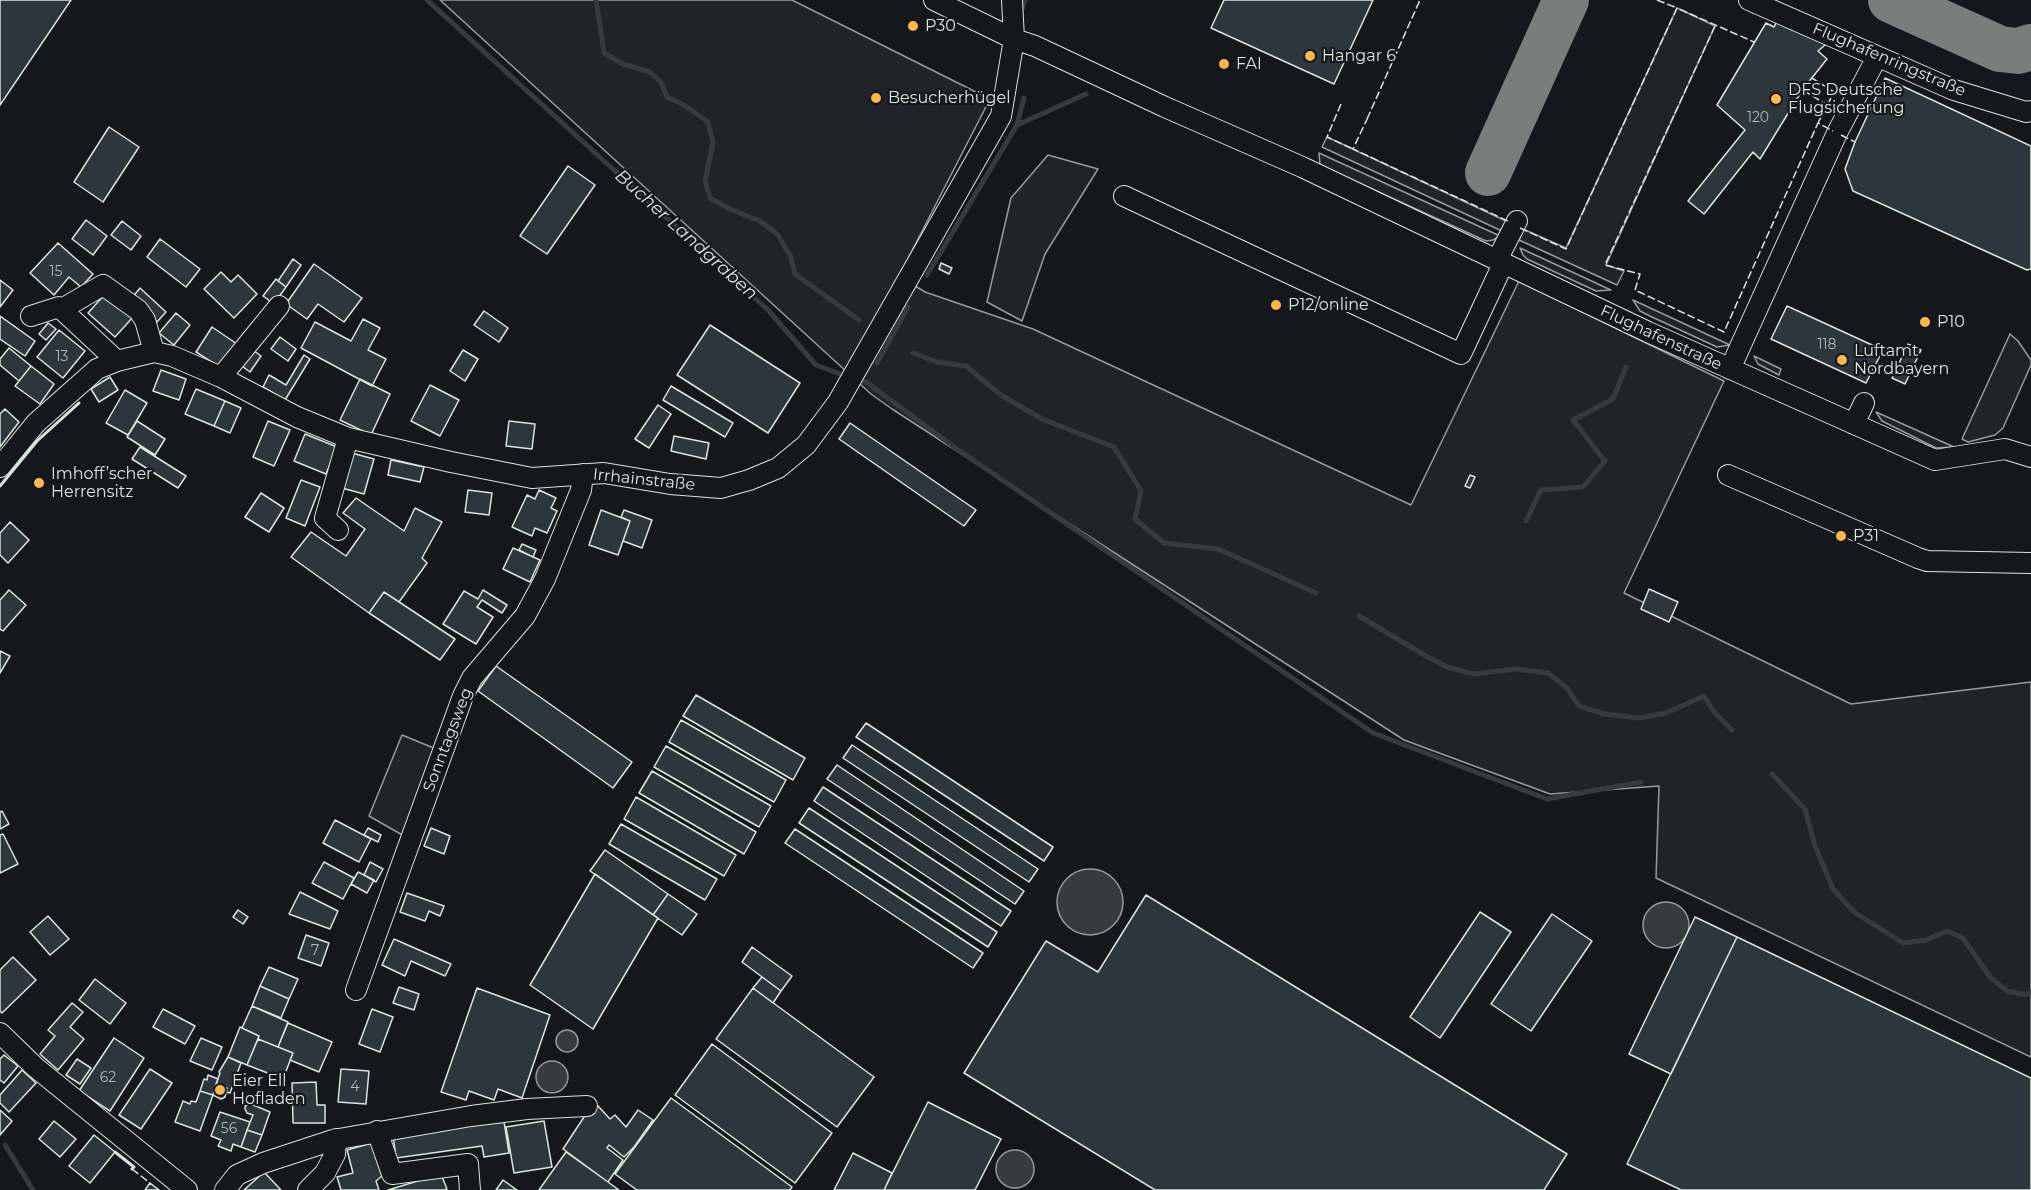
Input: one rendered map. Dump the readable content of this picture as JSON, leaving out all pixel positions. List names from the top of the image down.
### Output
{
  "streets": {
    "street": [
      "Flughafenringstraße",
      "Flughafenstraße",
      "Irrhainstraße",
      "Sonntagsweg"
    ]
  },
  "crossings": [
    ["Flughafenstraße", "Irrhainstraße"],
    ["Irrhainstraße", "Sonntagsweg"]
  ],
  "water": ["Bucher Landgraben"],
  "places": [
    "P30",
    "Hangar 6",
    "FAI",
    "Besucherhügel",
    "DFS Deutsche Flugsicherung",
    "P12/online",
    "P10",
    "Luftamt Nordbayern",
    "Imhoff’scher Herrensitz",
    "P31",
    "Eier Ell Hofladen"
  ],
  "house_numbers": [
    "120",
    "15",
    "118",
    "13",
    "7",
    "62",
    "4",
    "56"
  ]
}
